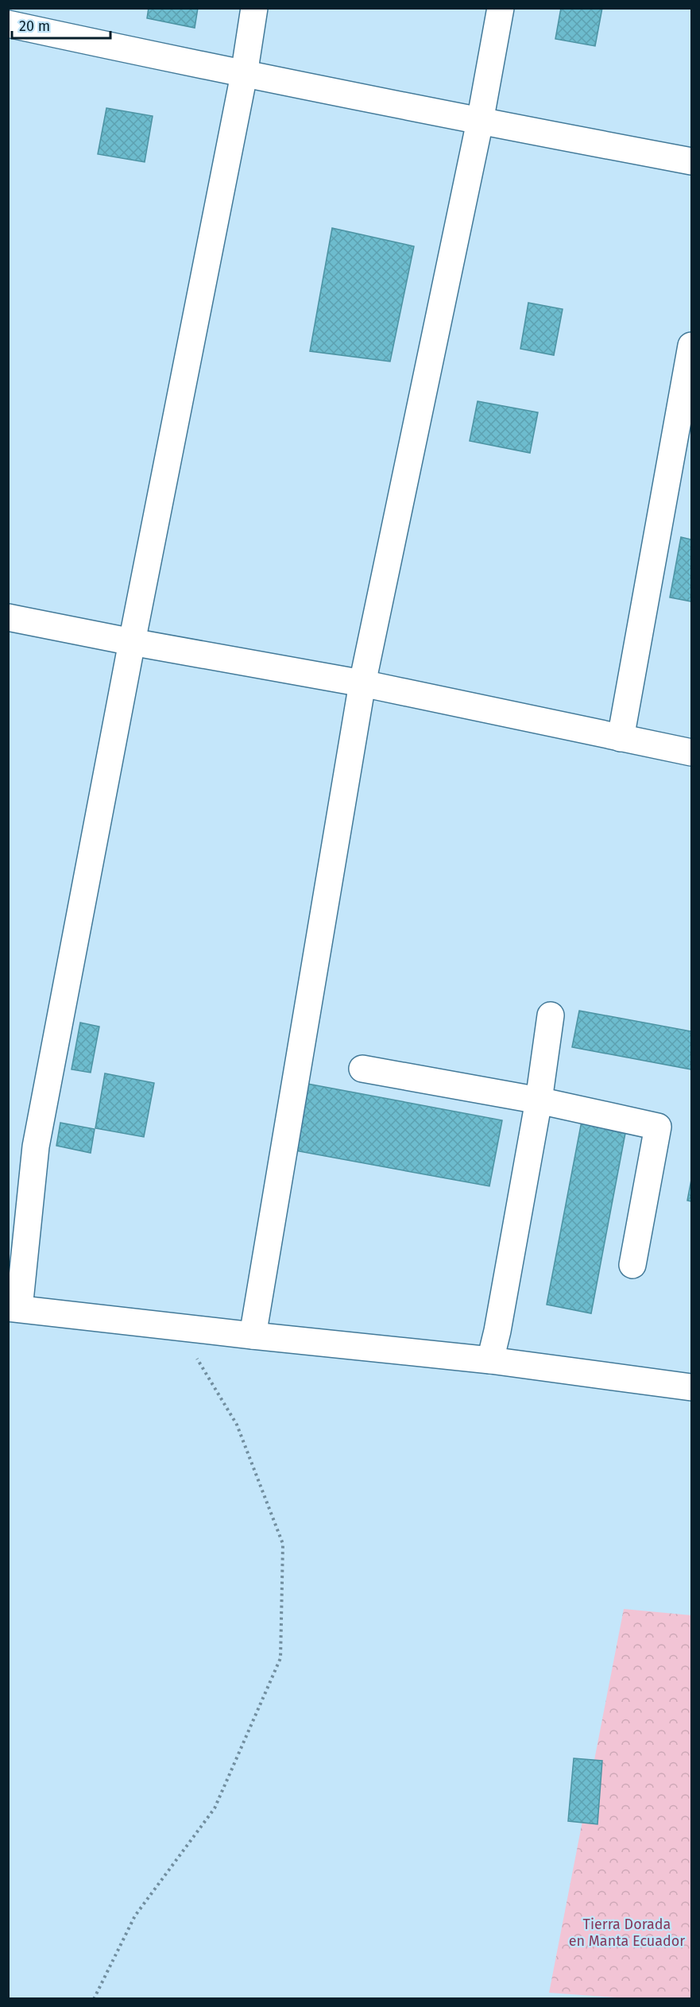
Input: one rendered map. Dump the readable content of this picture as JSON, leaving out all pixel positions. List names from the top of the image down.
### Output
{
  "parks": ["Tierra Dorada en Manta Ecuador"],
  "scale_bar": "20 m"
}
